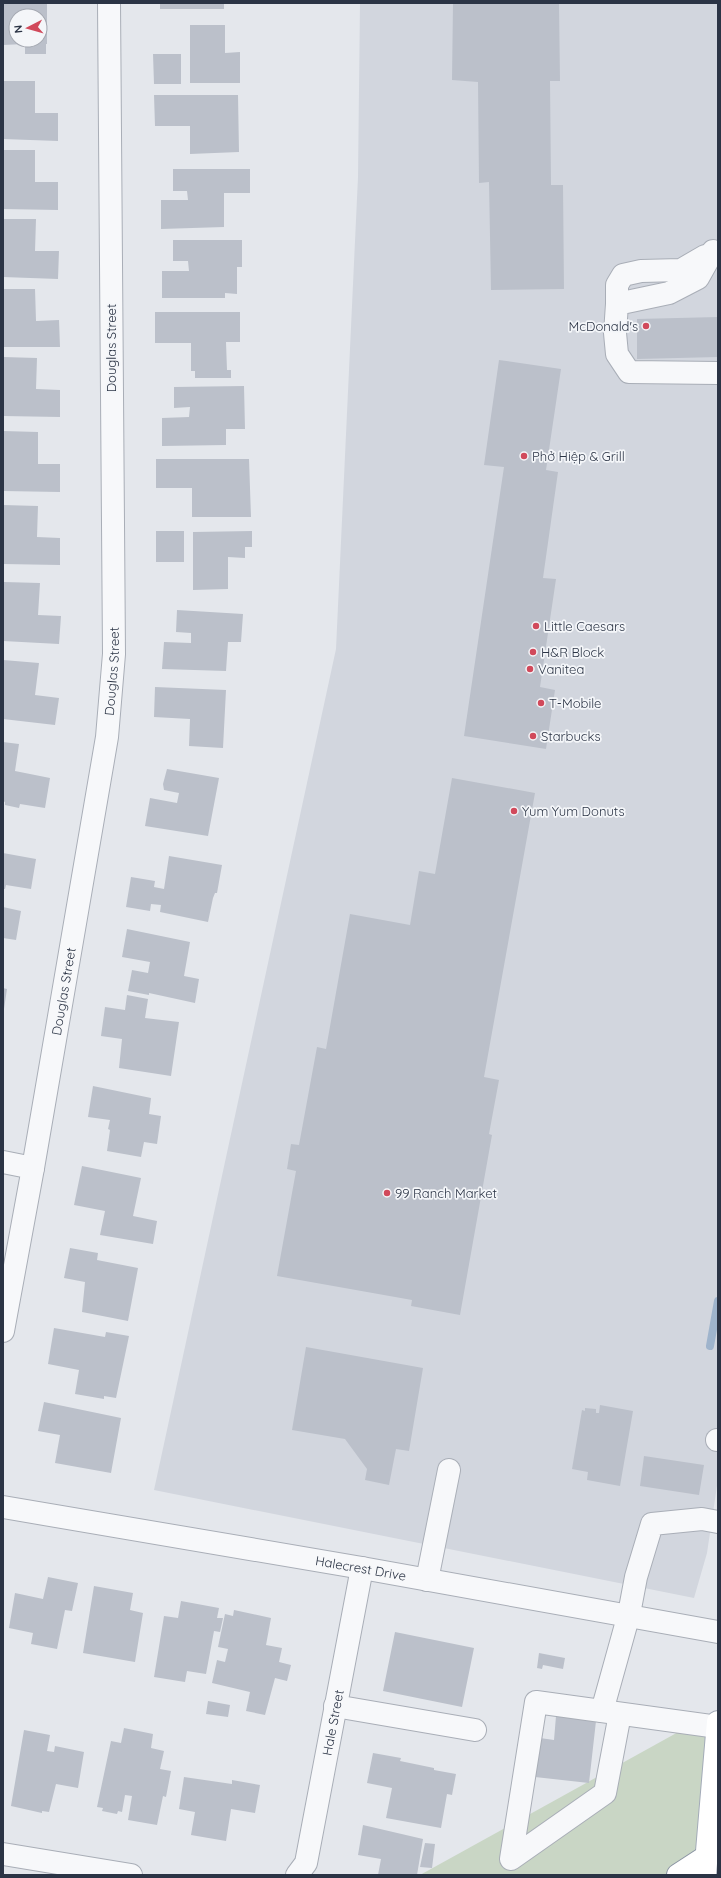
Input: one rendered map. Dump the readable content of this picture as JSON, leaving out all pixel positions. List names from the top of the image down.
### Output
{
  "streets": {
    "street": ["Douglas Street", "Halecrest Drive", "Hale Street"]
  },
  "crossings": [
    ["Halecrest Drive", "Hale Street"]
  ],
  "places": [
    "McDonald's",
    "Phở Hiệp & Grill",
    "Little Caesars",
    "H&R Block",
    "Vanitea",
    "T-Mobile",
    "Starbucks",
    "Yum Yum Donuts",
    "99 Ranch Market"
  ],
  "north": "left"
}
